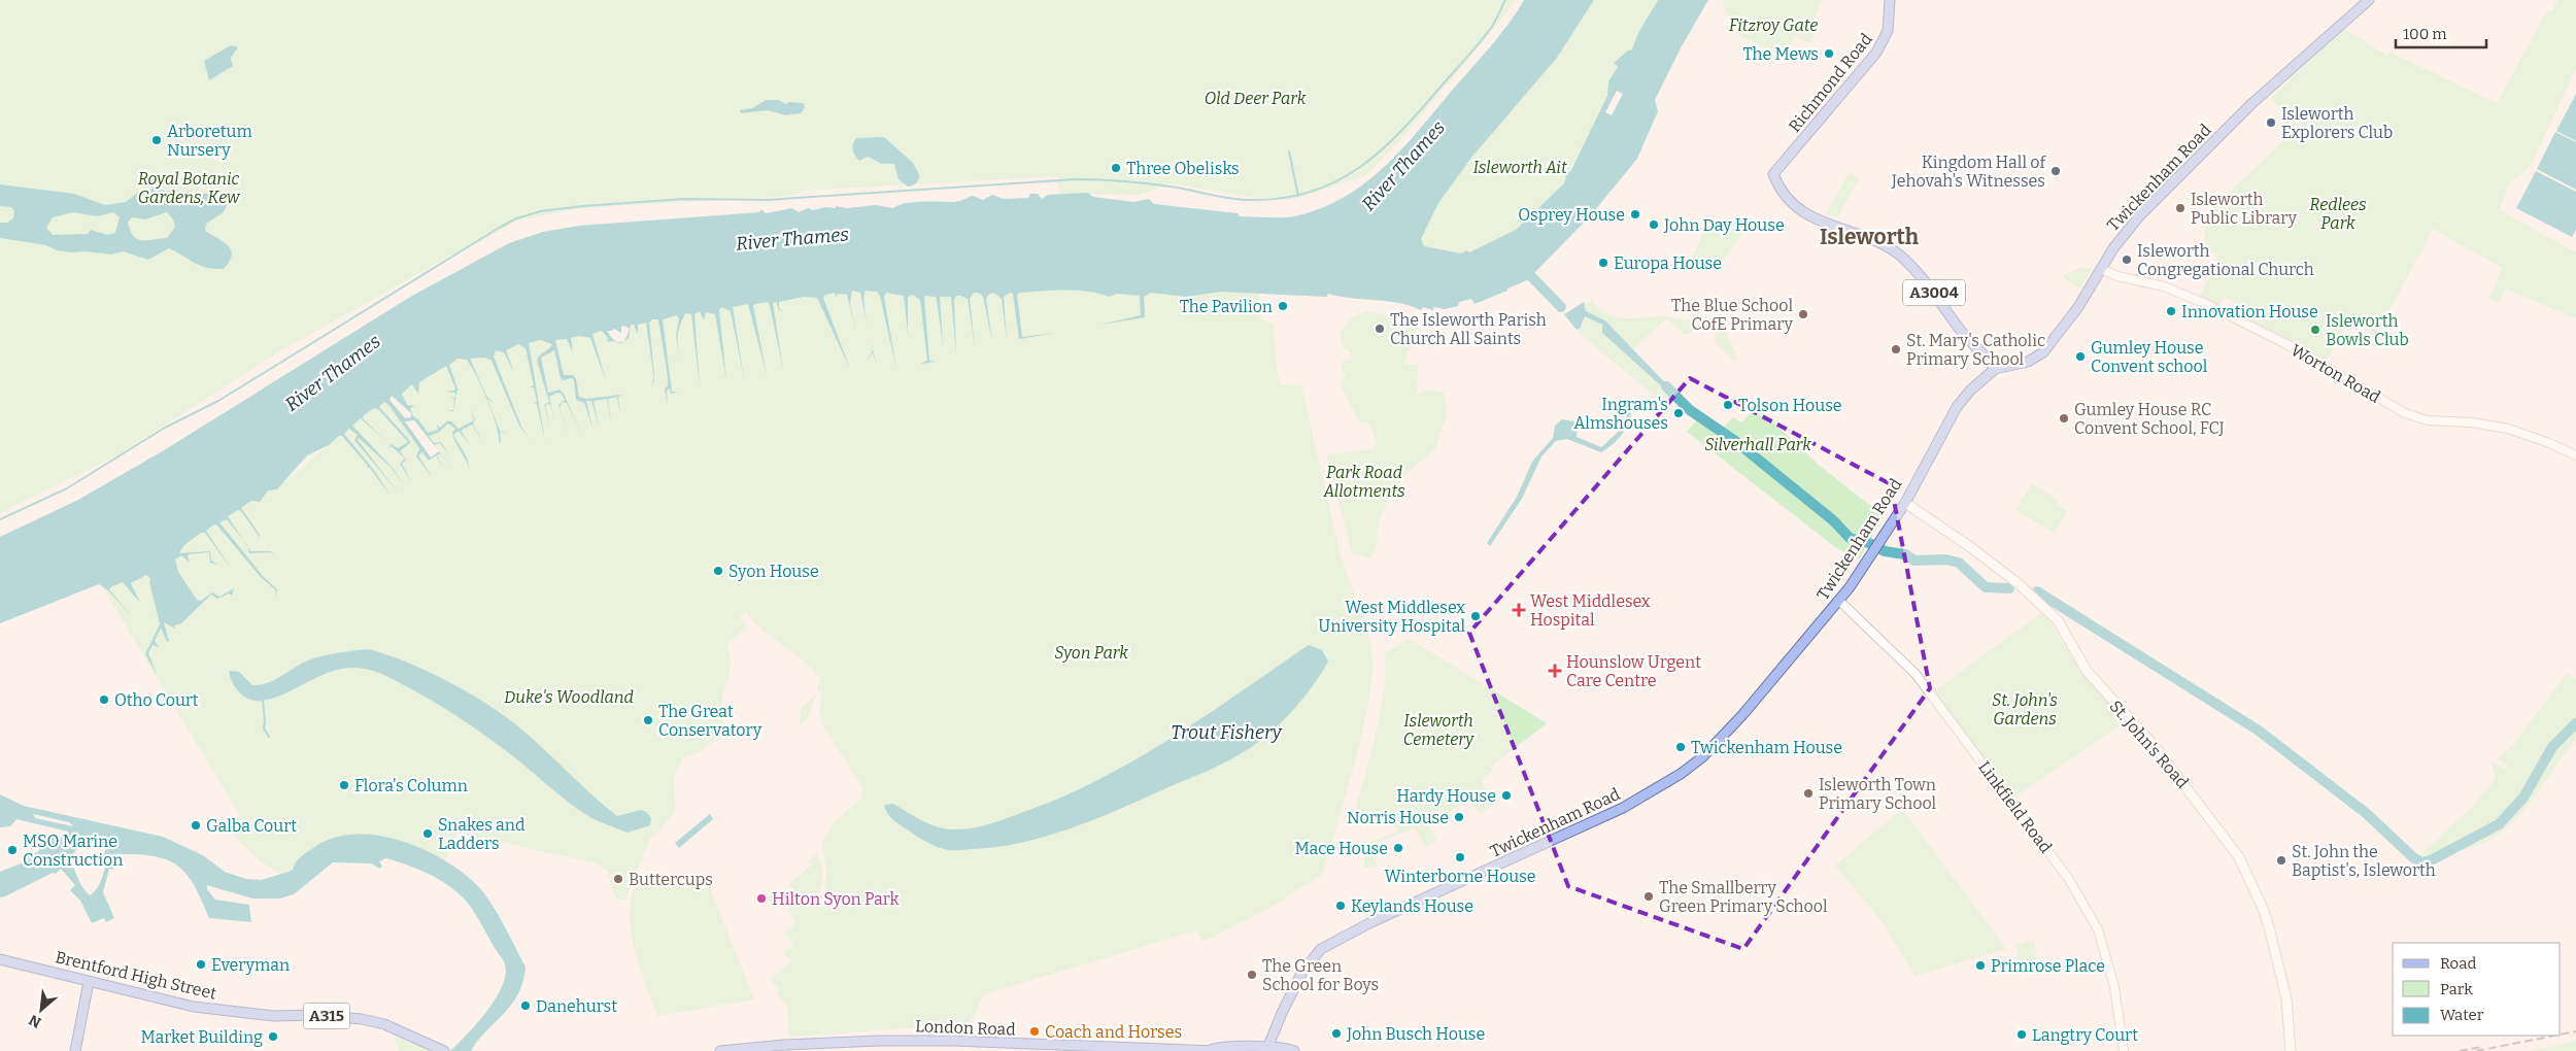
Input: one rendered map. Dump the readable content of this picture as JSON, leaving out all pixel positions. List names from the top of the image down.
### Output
{
  "streets": {
    "main road": [
      "Richmond Road",
      "Twickenham Road",
      "A3004",
      "St. John's Road",
      "Brentford High Street",
      "A315",
      "London Road"
    ],
    "street": ["Worton Road", "Linkfield Road"]
  },
  "crossings": [
    ["Richmond Road", "Twickenham Road"],
    ["Twickenham Road", "Worton Road"],
    ["Twickenham Road", "St. John's Road"],
    ["Twickenham Road", "Linkfield Road"],
    ["Twickenham Road", "London Road"]
  ],
  "districts": ["Isleworth"],
  "water": ["River Thames", "Trout Fishery"],
  "parks": [
    "Fitzroy Gate",
    "Old Deer Park",
    "Isleworth Ait",
    "Royal Botanic Gardens, Kew",
    "Redlees Park",
    "Silverhall Park",
    "Park Road Allotments",
    "Syon Park",
    "Duke's Woodland",
    "St. John's Gardens",
    "Isleworth Cemetery"
  ],
  "places": {
    "other": [
      "The Mews",
      "Isleworth Explorers Club",
      "Arboretum Nursery",
      "Three Obelisks",
      "Kingdom Hall of Jehovah's Witnesses",
      "Isleworth Public Library",
      "Osprey House",
      "John Day House",
      "Isleworth Congregational Church",
      "Europa House",
      "The Pavilion",
      "Innovation House",
      "The Blue School CofE Primary",
      "The Isleworth Parish Church All Saints",
      "Isleworth Bowls Club",
      "St. Mary's Catholic Primary School",
      "Gumley House Convent school",
      "Tolson House",
      "Ingram's Almshouses",
      "Gumley House RC Convent School, FCJ",
      "Syon House",
      "West Middlesex University Hospital",
      "Otho Court",
      "The Great Conservatory",
      "Twickenham House",
      "Flora's Column",
      "Isleworth Town Primary School",
      "Hardy House",
      "Norris House",
      "Galba Court",
      "Snakes and Ladders",
      "Mace House",
      "MSO Marine Construction",
      "Winterborne House",
      "St. John the Baptist's, Isleworth",
      "Buttercups",
      "The Smallberry Green Primary School",
      "Hilton Syon Park",
      "Keylands House",
      "Everyman",
      "Primrose Place",
      "The Green School for Boys",
      "Danehurst",
      "Coach and Horses",
      "John Busch House",
      "Langtry Court",
      "Market Building"
    ],
    "health": ["West Middlesex Hospital", "Hounslow Urgent Care Centre"]
  },
  "legend": ["Road", "Park", "Water"],
  "scale_bar": "100 m",
  "north": "bottom left"
}
